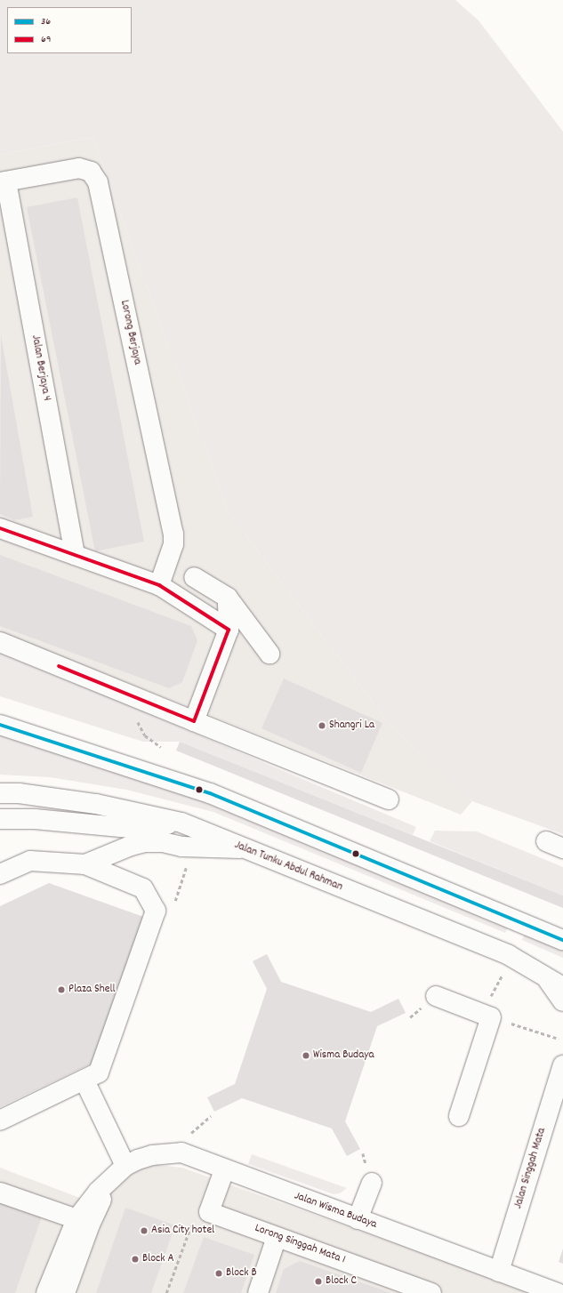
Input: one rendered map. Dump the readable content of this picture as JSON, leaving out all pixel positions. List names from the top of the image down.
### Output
{
  "streets": {
    "street": [
      "Lorong Berjaya",
      "Jalan Berjaya 4",
      "Jalan Tunku Abdul Rahman",
      "Jalan Singgah Mata",
      "Jalan Wisma Budaya",
      "Lorong Singgah Mata 1"
    ]
  },
  "crossings": [
    ["Lorong Berjaya", "Jalan Berjaya 4"],
    ["Jalan Singgah Mata", "Jalan Wisma Budaya"],
    ["Jalan Wisma Budaya", "Lorong Singgah Mata 1"]
  ],
  "places": [
    "Shangri La",
    "Plaza Shell",
    "Wisma Budaya",
    "Asia City hotel",
    "Block A",
    "Block B",
    "Block C"
  ],
  "lines": ["transit line 69", "transit line 36"],
  "legend": ["36", "69"]
}
